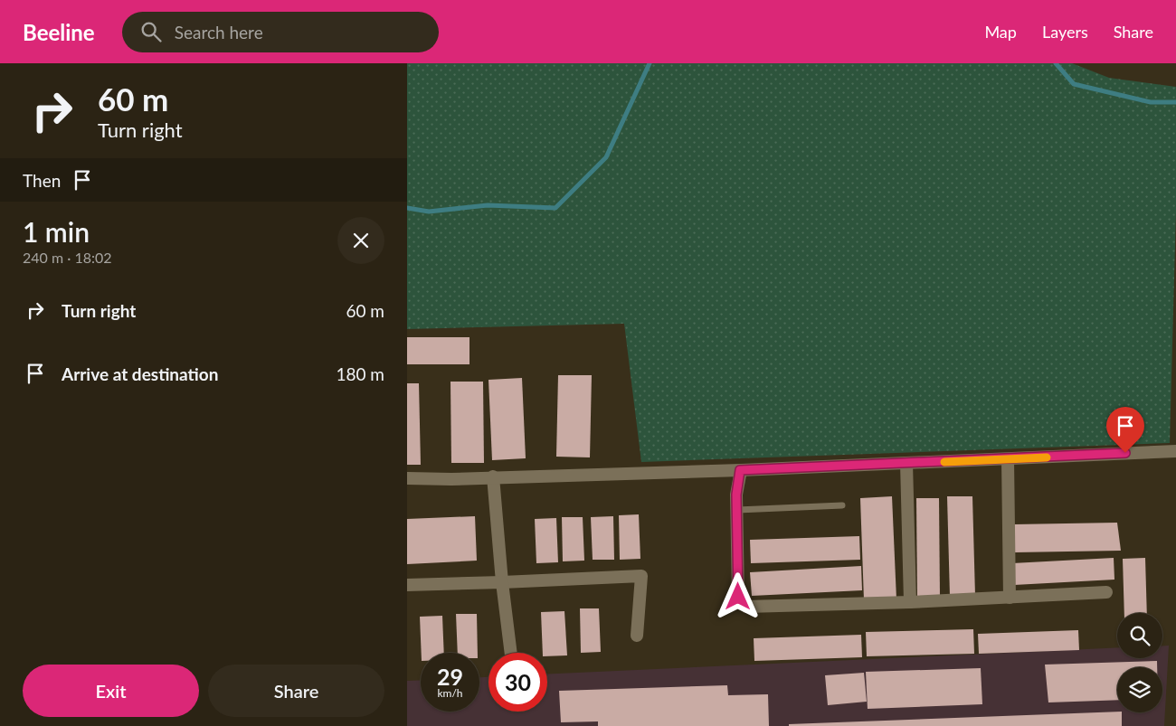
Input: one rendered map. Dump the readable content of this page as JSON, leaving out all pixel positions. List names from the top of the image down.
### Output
{
  "page": {
    "header": "Beeline",
    "search": "Search here",
    "nav": ["Map", "Layers", "Share"],
    "turn": ["60 m", "Turn right"],
    "then": "Then",
    "heading": ["1 min", "240 m · 18:02"],
    "list": [
      {
        "name": "Turn right",
        "value": "60 m"
      },
      {
        "name": "Arrive at destination",
        "value": "180 m"
      }
    ],
    "speed": "29 km/h",
    "limit": "30",
    "buttons": ["Exit", "Share"]
  }
}
